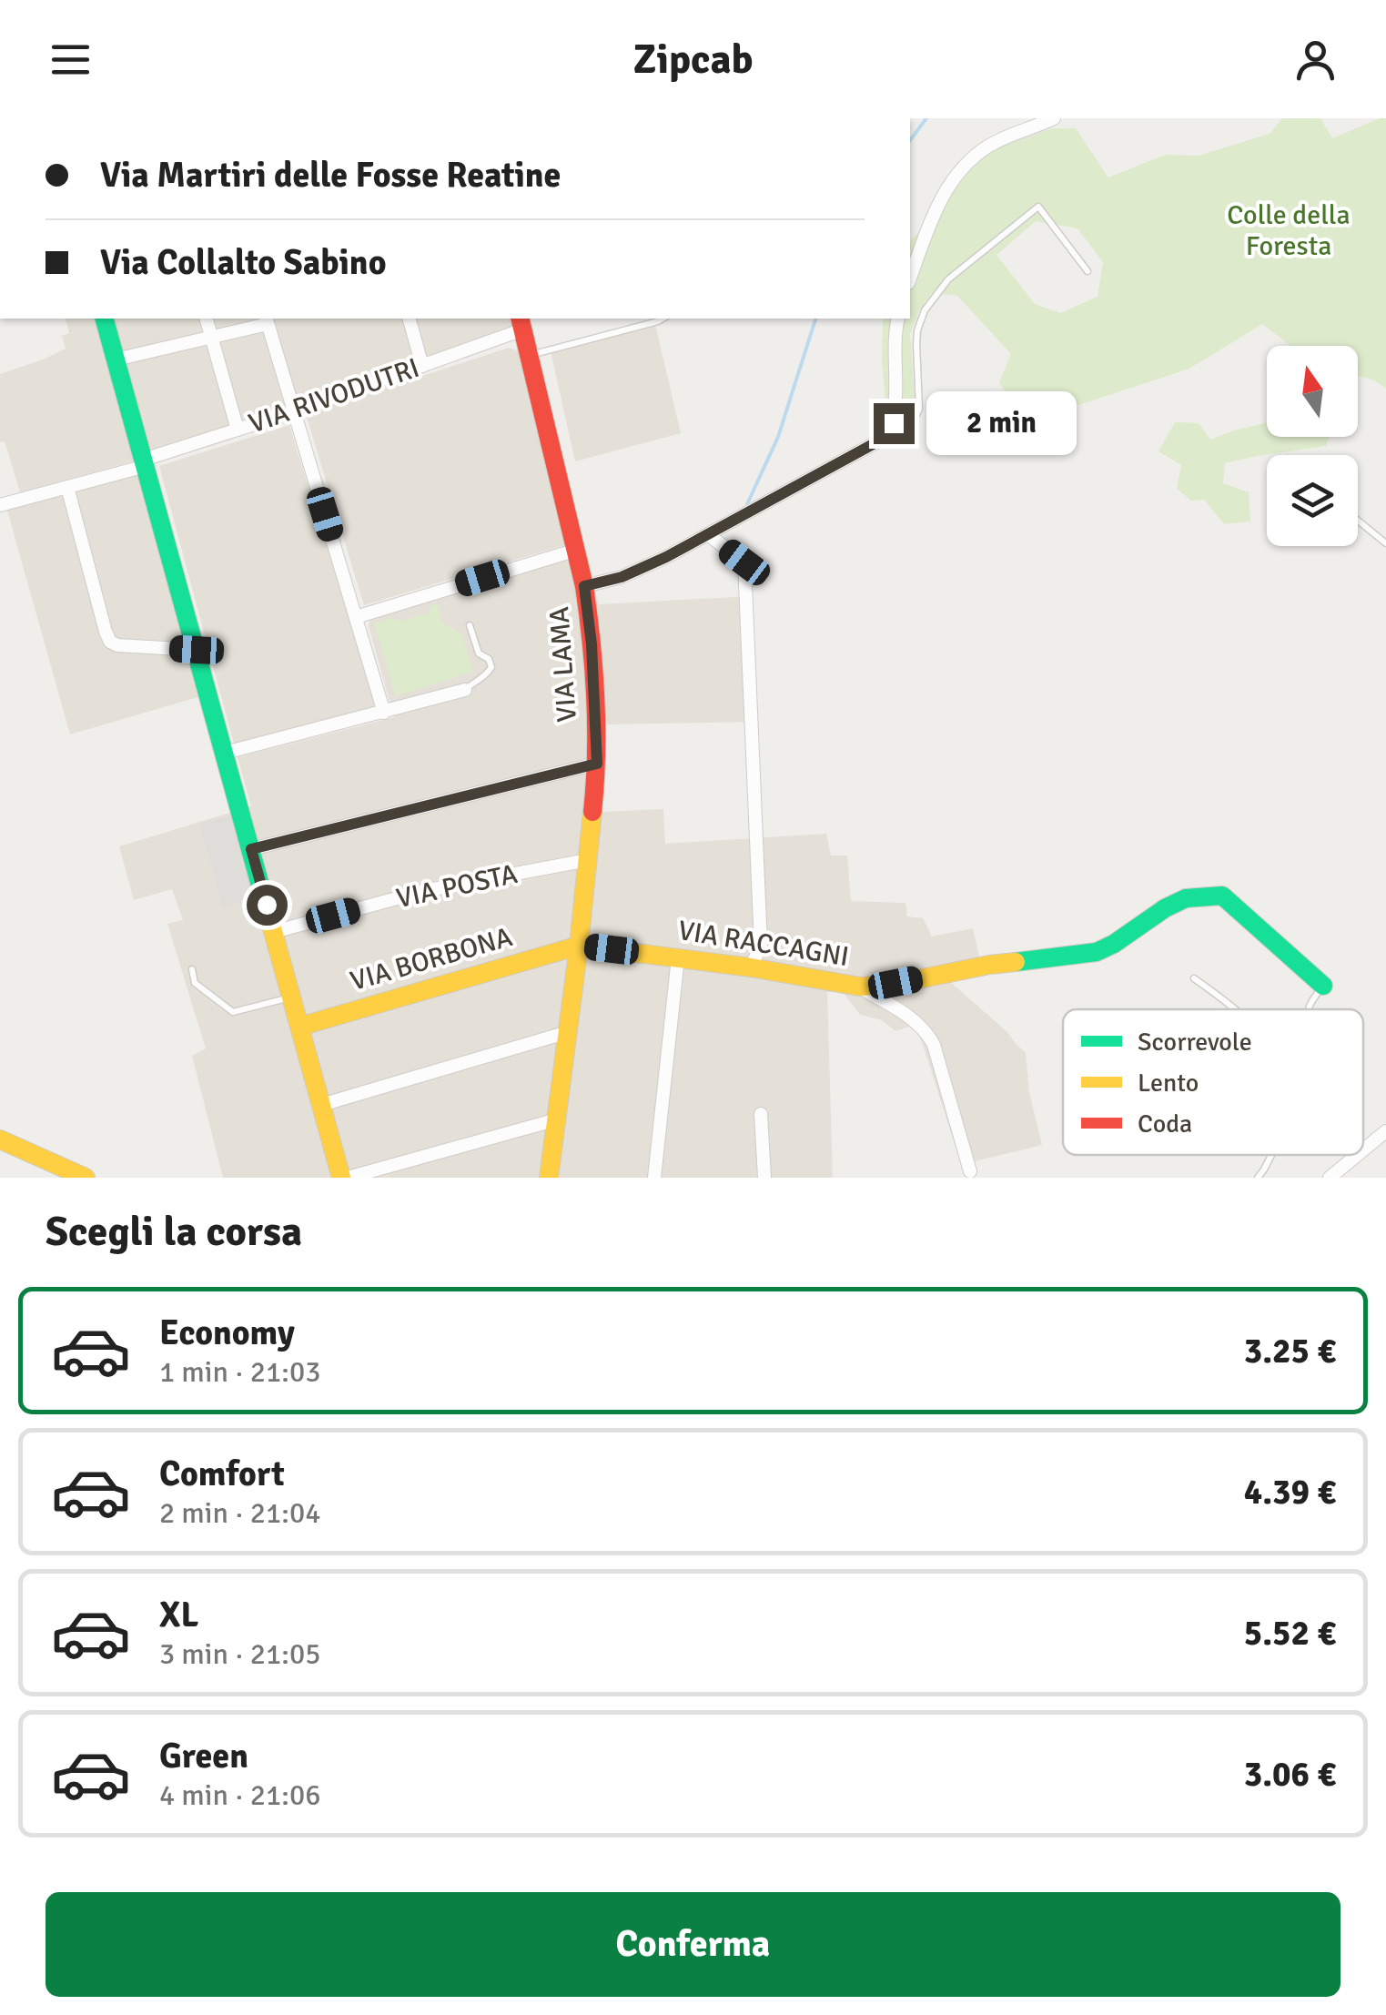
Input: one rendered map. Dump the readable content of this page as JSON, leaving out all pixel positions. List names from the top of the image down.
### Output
{
  "streets": {
    "main road": ["VIA LAMA", "VIA RACCAGNI", "VIA BORBONA"],
    "street": ["VIA RIVODUTRI", "VIA POSTA"]
  },
  "crossings": [
    ["VIA RIVODUTRI", "VIA LAMA"],
    ["VIA LAMA", "VIA POSTA"],
    ["VIA LAMA", "VIA RACCAGNI"],
    ["VIA LAMA", "VIA BORBONA"],
    ["VIA RACCAGNI", "VIA BORBONA"]
  ],
  "parks": ["Colle della Foresta"],
  "legend": ["Scorrevole", "Lento", "Coda"],
  "north": "top",
  "page": {
    "header": "Zipcab",
    "banner": ["Via Martiri delle Fosse Reatine", "Via Collalto Sabino"],
    "bubble": "2 min",
    "heading": "Scegli la corsa",
    "list": [
      {
        "name": "Economy",
        "note": "1 min · 21:03",
        "value": "3.25 €"
      },
      {
        "name": "Comfort",
        "note": "2 min · 21:04",
        "value": "4.39 €"
      },
      {
        "name": "XL",
        "note": "3 min · 21:05",
        "value": "5.52 €"
      },
      {
        "name": "Green",
        "note": "4 min · 21:06",
        "value": "3.06 €"
      }
    ],
    "buttons": "Conferma"
  }
}
